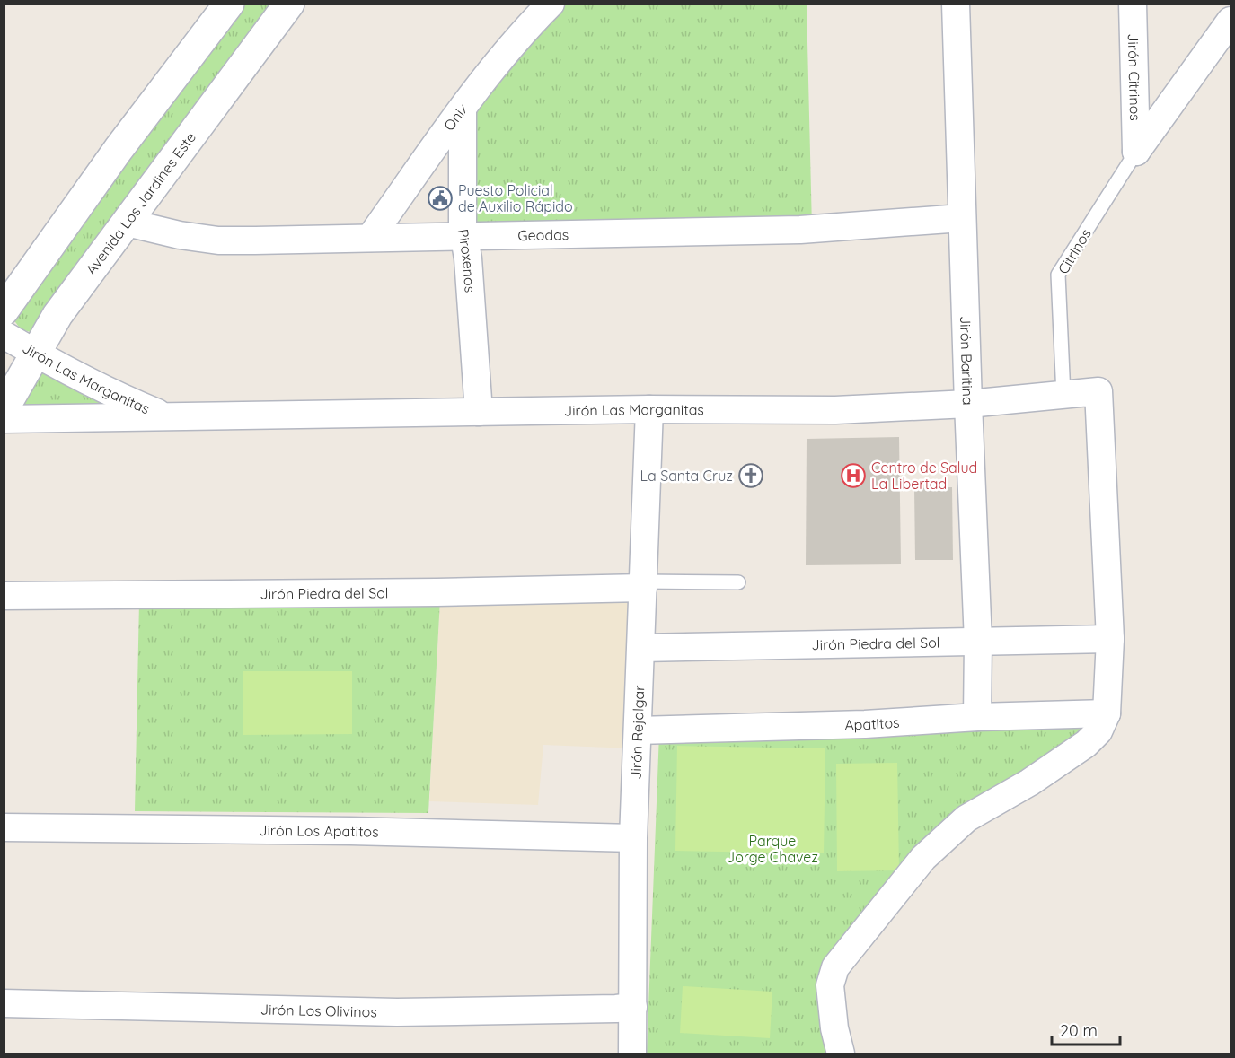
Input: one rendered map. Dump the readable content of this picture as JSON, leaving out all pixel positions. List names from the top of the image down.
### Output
{
  "streets": {
    "street": [
      "Jirón Citrinos",
      "Onix",
      "Avenida Los Jardines Este",
      "Geodas",
      "Piroxenos",
      "Jirón Baritina",
      "Jirón Las Marganitas",
      "Jirón Piedra del Sol",
      "Apatitos",
      "Jirón Rejalgar",
      "Jirón Los Apatitos",
      "Jirón Los Olivinos"
    ],
    "lane": ["Citrinos"]
  },
  "crossings": [
    ["Jirón Citrinos", "Citrinos"],
    ["Onix", "Geodas"],
    ["Onix", "Piroxenos"],
    ["Avenida Los Jardines Este", "Geodas"],
    ["Avenida Los Jardines Este", "Jirón Las Marganitas"],
    ["Geodas", "Piroxenos"],
    ["Geodas", "Jirón Baritina"],
    ["Citrinos", "Jirón Las Marganitas"],
    ["Piroxenos", "Jirón Las Marganitas"],
    ["Jirón Baritina", "Jirón Las Marganitas"],
    ["Jirón Baritina", "Jirón Piedra del Sol"],
    ["Jirón Baritina", "Apatitos"],
    ["Jirón Las Marganitas", "Jirón Piedra del Sol"],
    ["Jirón Las Marganitas", "Jirón Rejalgar"],
    ["Jirón Piedra del Sol", "Jirón Rejalgar"],
    ["Apatitos", "Jirón Rejalgar"],
    ["Jirón Rejalgar", "Jirón Los Apatitos"],
    ["Jirón Rejalgar", "Jirón Los Olivinos"]
  ],
  "parks": ["Parque Jorge Chavez"],
  "places": {
    "public building": ["Puesto Policial de Auxilio Rápido"],
    "church": ["La Santa Cruz"],
    "hospital": ["Centro de Salud La Libertad"]
  },
  "scale_bar": "20 m"
}
